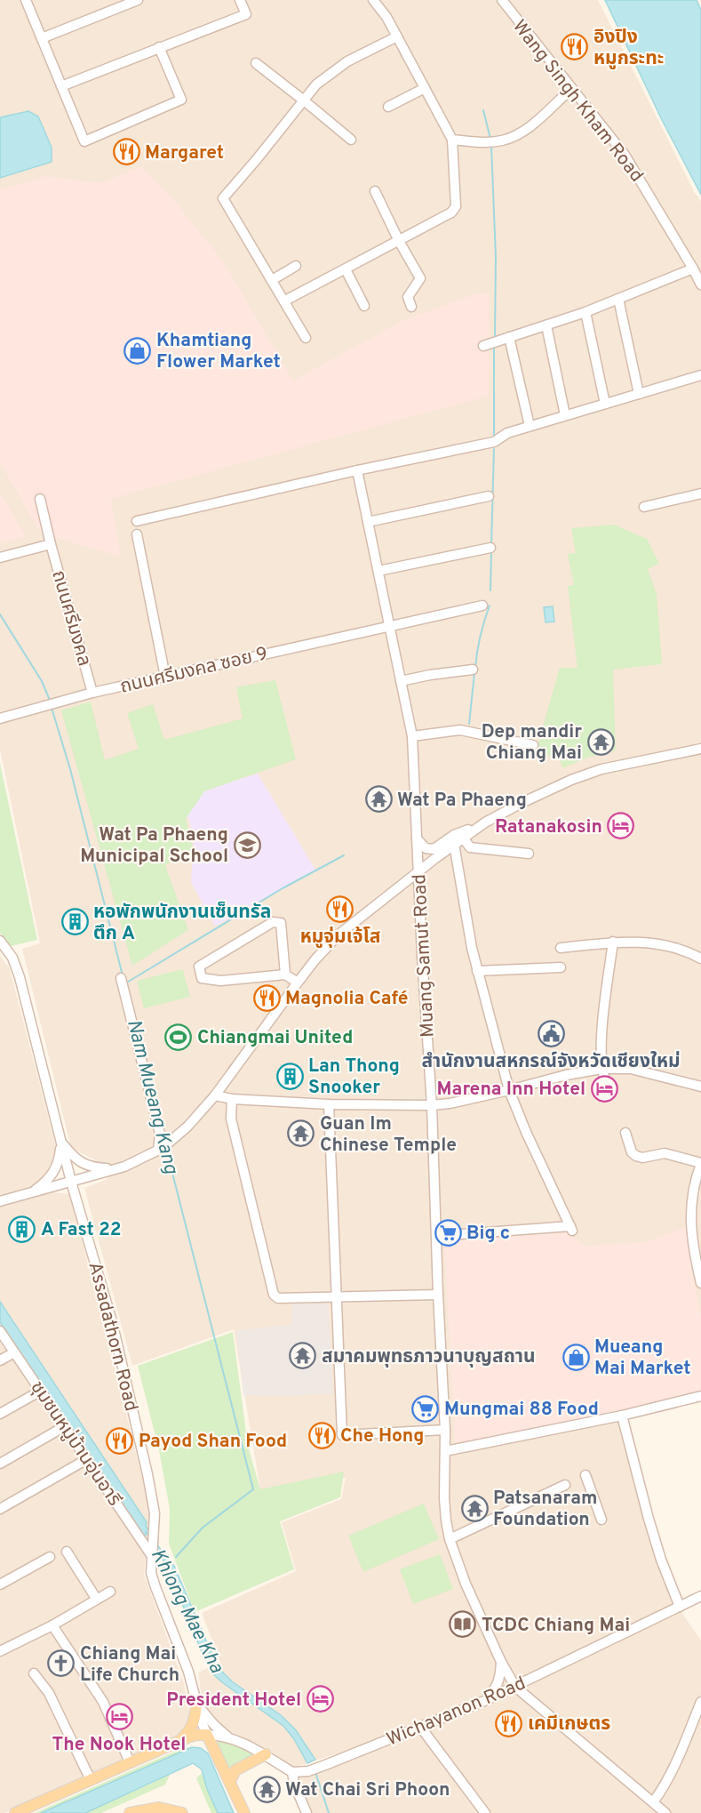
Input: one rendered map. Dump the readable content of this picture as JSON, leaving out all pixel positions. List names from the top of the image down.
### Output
{
  "streets": {
    "street": [
      "Wang Singh Kham Road",
      "ถนนศรีมงคล",
      "ถนนศรีมงคล ซอย 9",
      "Muang Samut Road",
      "Assadathorn Road",
      "ชุมชนหมู่บ้านอุ่นอารี",
      "Wichayanon Road"
    ]
  },
  "crossings": [
    ["ถนนศรีมงคล", "ถนนศรีมงคล ซอย 9"],
    ["ถนนศรีมงคล ซอย 9", "Muang Samut Road"],
    ["Muang Samut Road", "Wichayanon Road"],
    ["Assadathorn Road", "ชุมชนหมู่บ้านอุ่นอารี"]
  ],
  "water": ["Nam Mueang Kang", "Khlong Mae Kha"],
  "places": {
    "restaurant": [
      "อิงปิง หมูกระทะ",
      "Margaret",
      "หมูจุ่มเจ้โส",
      "Magnolia Café",
      "Che Hong",
      "Payod Shan Food",
      "เคมีเกษตร"
    ],
    "shop": ["Khamtiang Flower Market", "Mueang Mai Market"],
    "temple": [
      "Dep mandir Chiang Mai",
      "Wat Pa Phaeng",
      "Guan Im Chinese Temple",
      "สมาคมพุทธภาวนาบุญสถาน",
      "Patsanaram Foundation",
      "Wat Chai Sri Phoon"
    ],
    "hotel": [
      "Ratanakosin",
      "Marena Inn Hotel",
      "President Hotel",
      "The Nook Hotel"
    ],
    "school or university": ["Wat Pa Phaeng Municipal School"],
    "building": ["หอพักพนักงานเซ็นทรัล ตึก A", "Lan Thong Snooker", "A Fast 22"],
    "public building": ["สำนักงานสหกรณ์จังหวัดเชียงใหม่"],
    "sports": ["Chiangmai United"],
    "supermarket": ["Big c", "Mungmai 88 Food"],
    "library": ["TCDC Chiang Mai"],
    "church": ["Chiang Mai Life Church"]
  }
}
